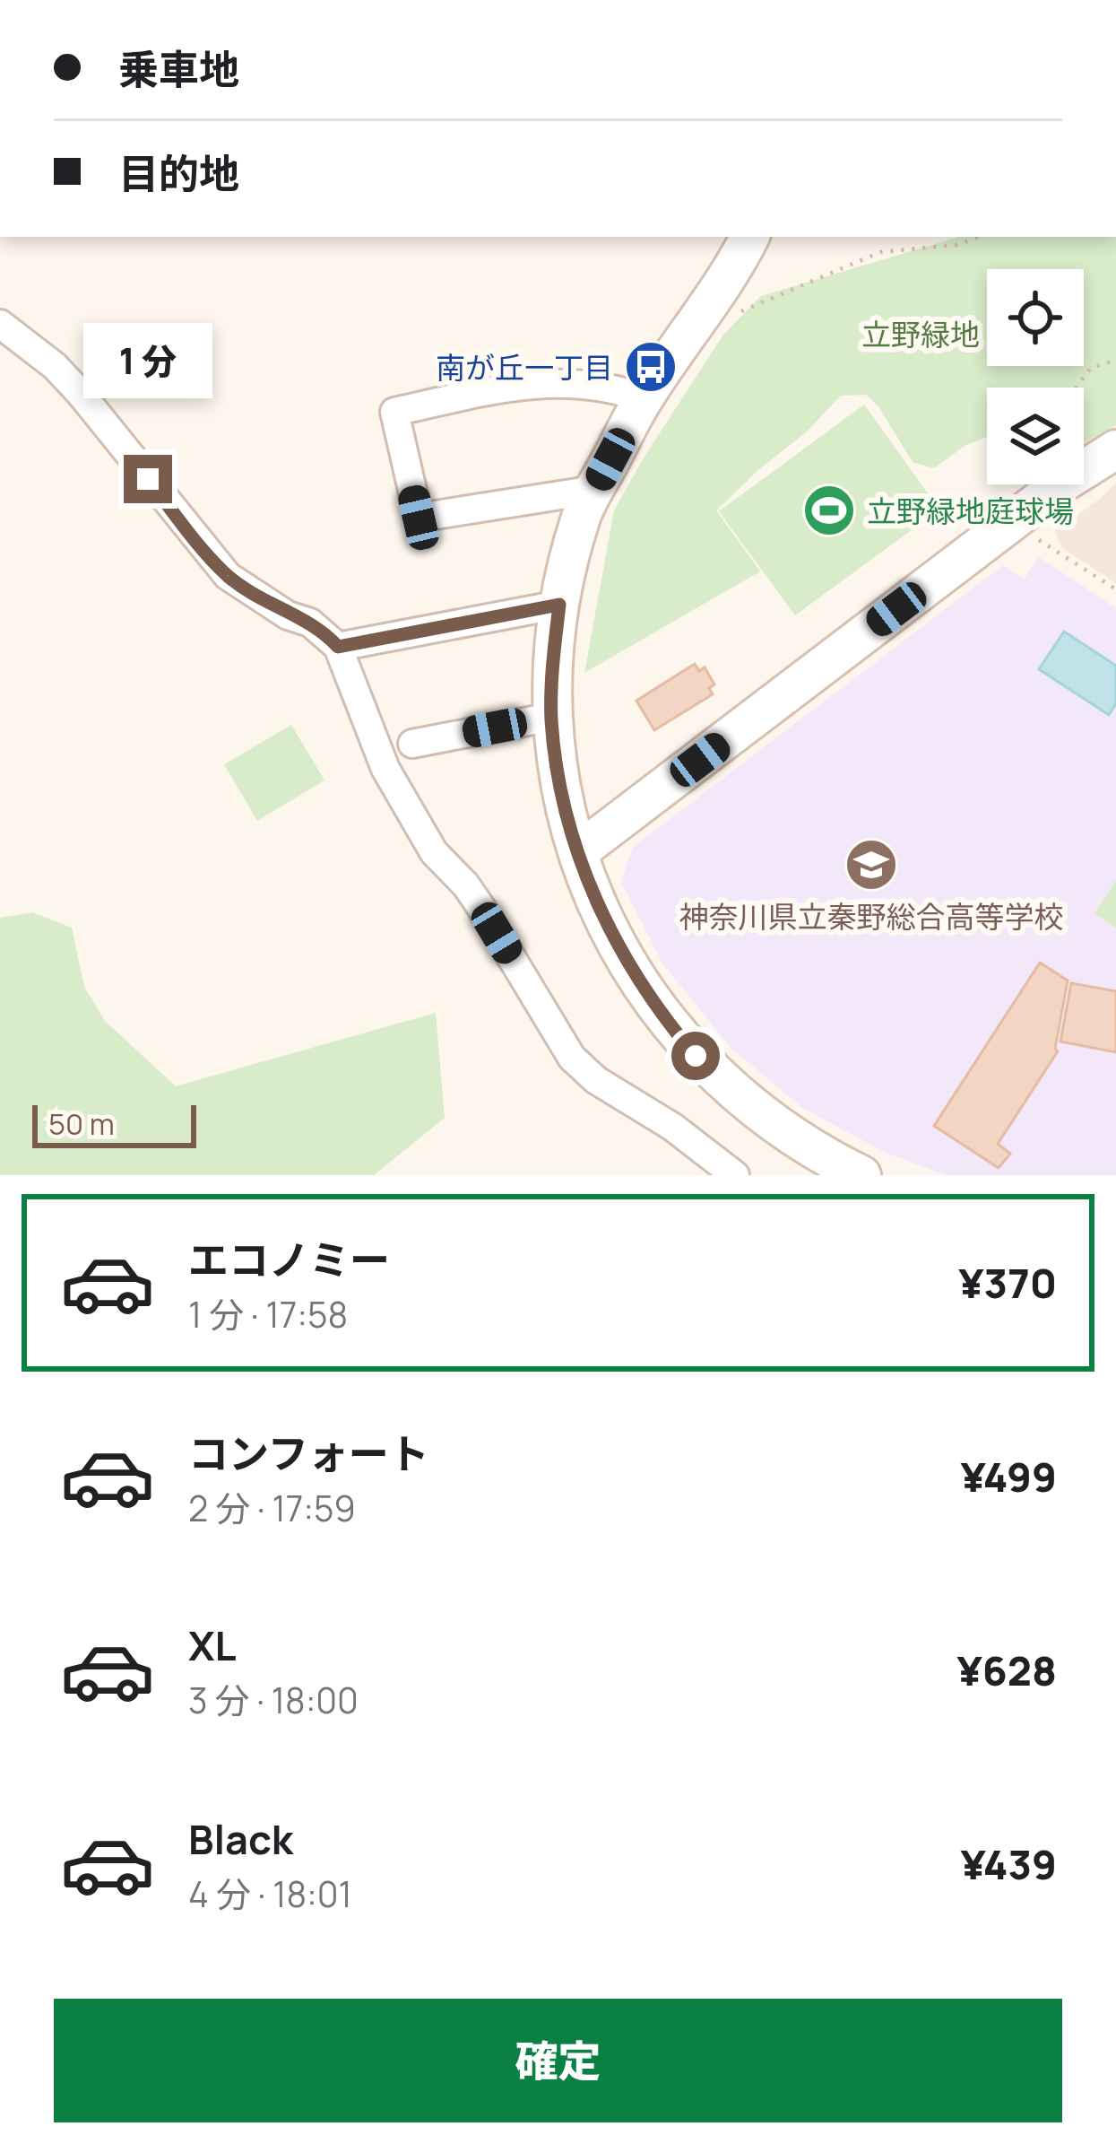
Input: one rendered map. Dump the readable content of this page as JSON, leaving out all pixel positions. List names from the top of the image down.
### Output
{
  "parks": ["立野緑地"],
  "places": {
    "bus stop": ["南が丘一丁目"],
    "sports": ["立野緑地庭球場"],
    "school or university": ["神奈川県立秦野総合高等学校"]
  },
  "scale_bar": "50 m",
  "page": {
    "banner": ["乗車地", "目的地"],
    "bubble": "1 分",
    "scale": "50 m",
    "list": [
      {
        "name": "エコノミー",
        "note": "1 分 · 17:58",
        "value": "¥370"
      },
      {
        "name": "コンフォート",
        "note": "2 分 · 17:59",
        "value": "¥499"
      },
      {
        "name": "XL",
        "note": "3 分 · 18:00",
        "value": "¥628"
      },
      {
        "name": "Black",
        "note": "4 分 · 18:01",
        "value": "¥439"
      }
    ],
    "buttons": "確定"
  }
}
